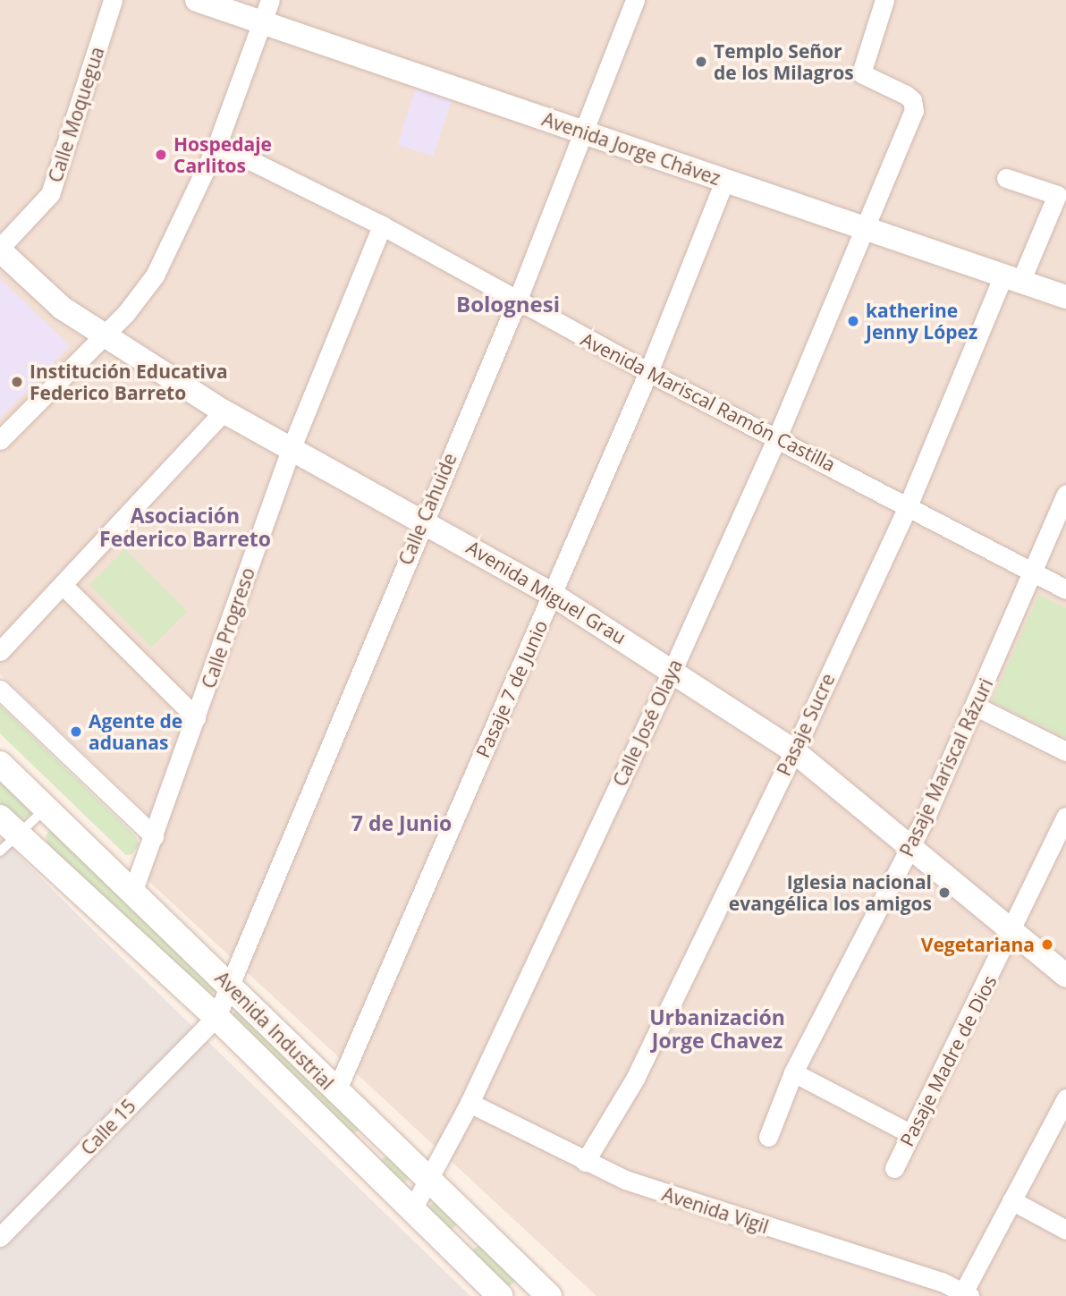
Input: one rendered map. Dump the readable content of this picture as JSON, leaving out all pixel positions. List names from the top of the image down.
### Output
{
  "streets": {
    "main road": ["Avenida Industrial"],
    "street": [
      "Calle Moquegua",
      "Avenida Jorge Chávez",
      "Avenida Mariscal Ramón Castilla",
      "Calle Cahuide",
      "Avenida Miguel Grau",
      "Calle Progreso",
      "Pasaje 7 de Junio",
      "Calle José Olaya",
      "Pasaje Sucre",
      "Pasaje Mariscal Rázuri",
      "Pasaje Madre de Dios",
      "Calle 15",
      "Avenida Vigil"
    ]
  },
  "crossings": [
    ["Calle Moquegua", "Avenida Miguel Grau"],
    ["Avenida Jorge Chávez", "Calle Cahuide"],
    ["Avenida Jorge Chávez", "Pasaje 7 de Junio"],
    ["Avenida Jorge Chávez", "Calle José Olaya"],
    ["Avenida Jorge Chávez", "Pasaje Sucre"],
    ["Avenida Mariscal Ramón Castilla", "Calle Cahuide"],
    ["Avenida Mariscal Ramón Castilla", "Calle Progreso"],
    ["Avenida Mariscal Ramón Castilla", "Pasaje 7 de Junio"],
    ["Avenida Mariscal Ramón Castilla", "Calle José Olaya"],
    ["Avenida Mariscal Ramón Castilla", "Pasaje Sucre"],
    ["Avenida Mariscal Ramón Castilla", "Pasaje Mariscal Rázuri"],
    ["Calle Cahuide", "Avenida Miguel Grau"],
    ["Calle Cahuide", "Avenida Industrial"],
    ["Calle Cahuide", "Calle 15"],
    ["Avenida Miguel Grau", "Calle Progreso"],
    ["Avenida Miguel Grau", "Pasaje 7 de Junio"],
    ["Avenida Miguel Grau", "Calle José Olaya"],
    ["Avenida Miguel Grau", "Pasaje Sucre"],
    ["Avenida Miguel Grau", "Pasaje Mariscal Rázuri"],
    ["Avenida Miguel Grau", "Pasaje Madre de Dios"],
    ["Calle Progreso", "Avenida Industrial"],
    ["Pasaje 7 de Junio", "Avenida Industrial"],
    ["Calle José Olaya", "Avenida Industrial"],
    ["Calle José Olaya", "Avenida Vigil"],
    ["Pasaje Sucre", "Avenida Vigil"],
    ["Avenida Industrial", "Calle 15"]
  ],
  "districts": [
    "Bolognesi",
    "Asociación Federico Barreto",
    "7 de Junio",
    "Urbanización Jorge Chavez"
  ],
  "places": [
    "Templo Señor de los Milagros",
    "Hospedaje Carlitos",
    "katherine Jenny López",
    "Institución Educativa Federico Barreto",
    "Agente de aduanas",
    "Iglesia nacional evangélica los amigos",
    "Vegetariana"
  ]
}
